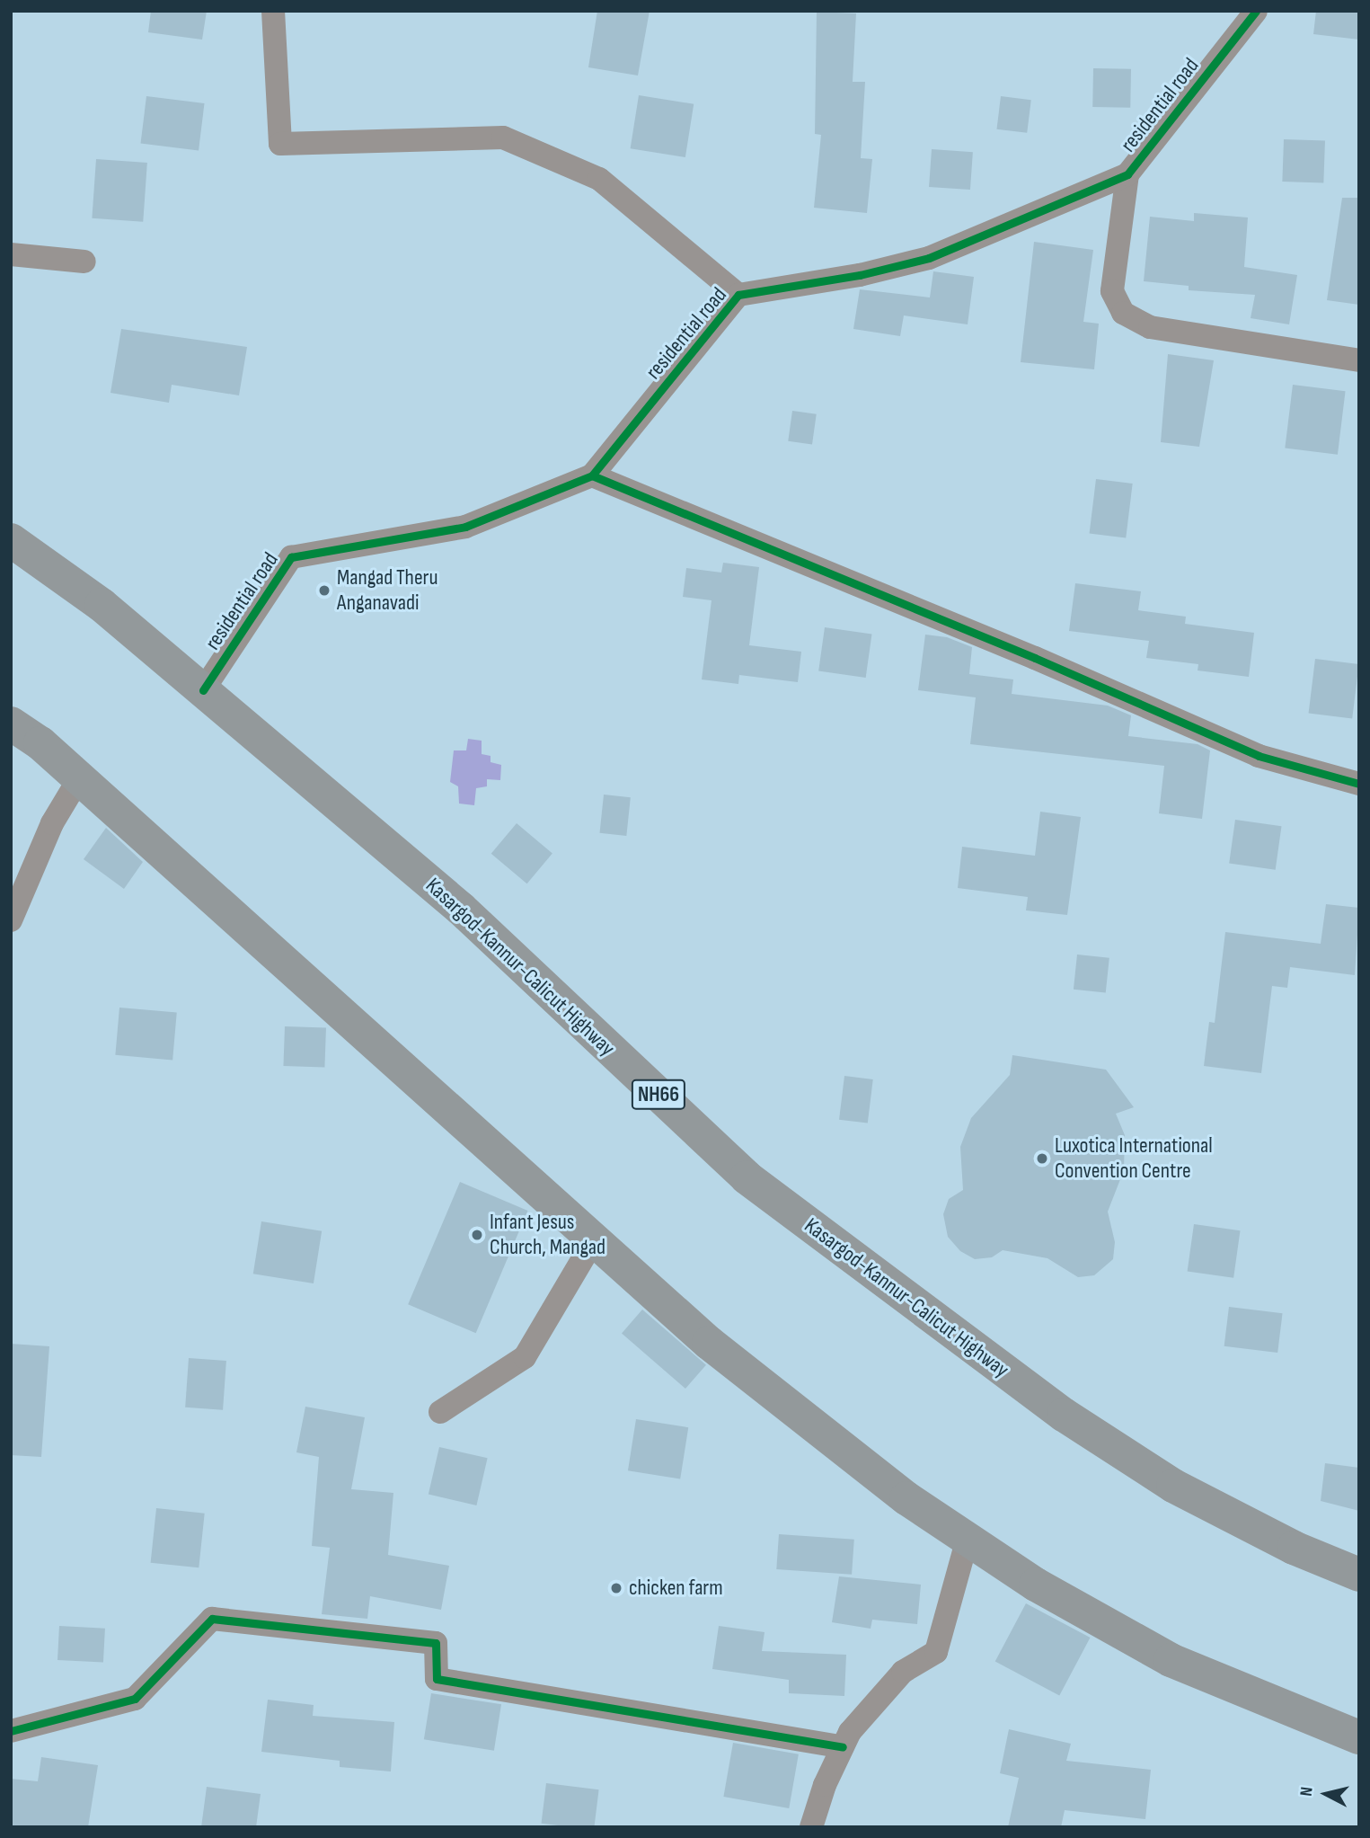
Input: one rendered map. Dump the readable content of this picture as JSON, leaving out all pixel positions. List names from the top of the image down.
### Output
{
  "streets": {
    "highway": ["Kasargod-Kannur-Calicut Highway", "NH66"],
    "street": ["residential road"]
  },
  "crossings": [
    ["residential road", "Kasargod-Kannur-Calicut Highway"]
  ],
  "places": [
    "Mangad Theru Anganavadi",
    "Luxotica International Convention Centre",
    "Infant Jesus Church, Mangad",
    "chicken farm"
  ],
  "north": "left"
}
